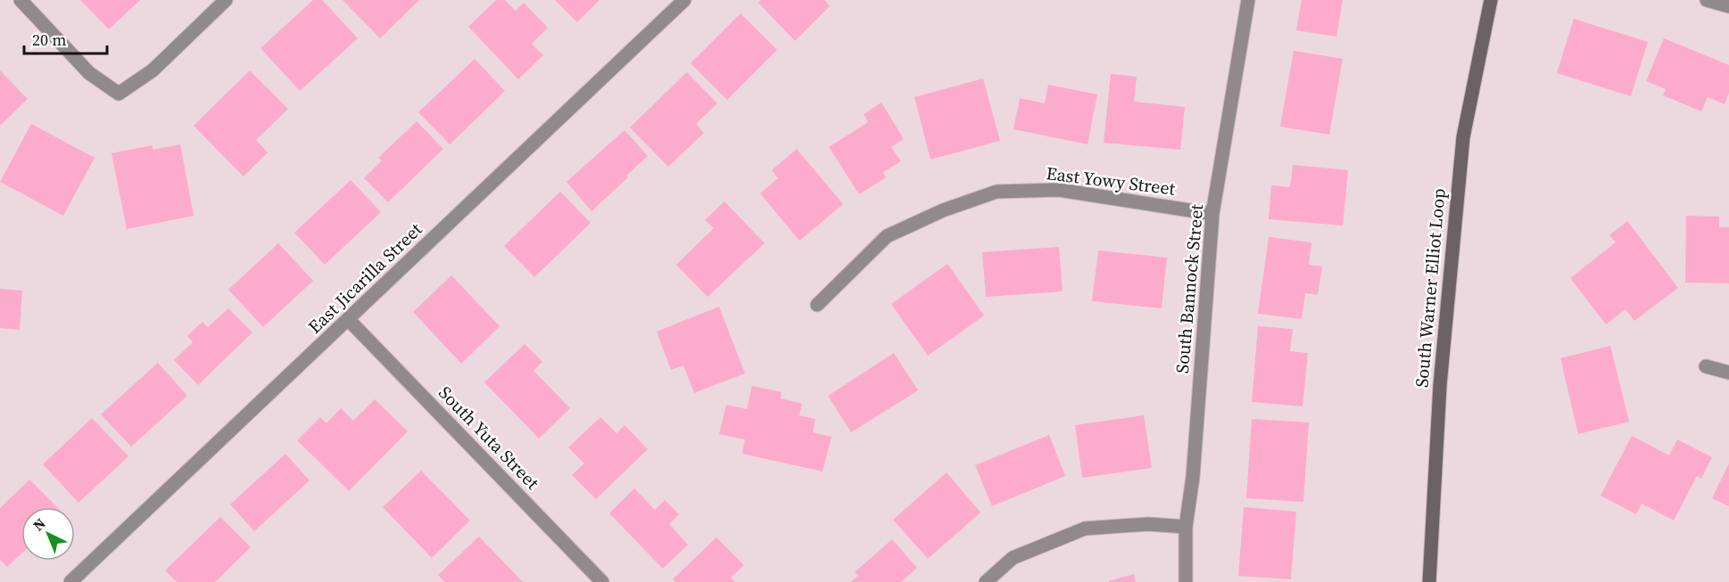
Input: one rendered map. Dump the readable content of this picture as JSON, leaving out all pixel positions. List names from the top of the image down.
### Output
{
  "streets": {
    "main road": ["South Warner Elliot Loop"],
    "street": [
      "East Yowy Street",
      "East Jicarilla Street",
      "South Bannock Street",
      "South Yuta Street"
    ]
  },
  "crossings": [
    ["East Yowy Street", "South Bannock Street"],
    ["East Jicarilla Street", "South Yuta Street"]
  ],
  "scale_bar": "20 m",
  "north": "top left"
}
